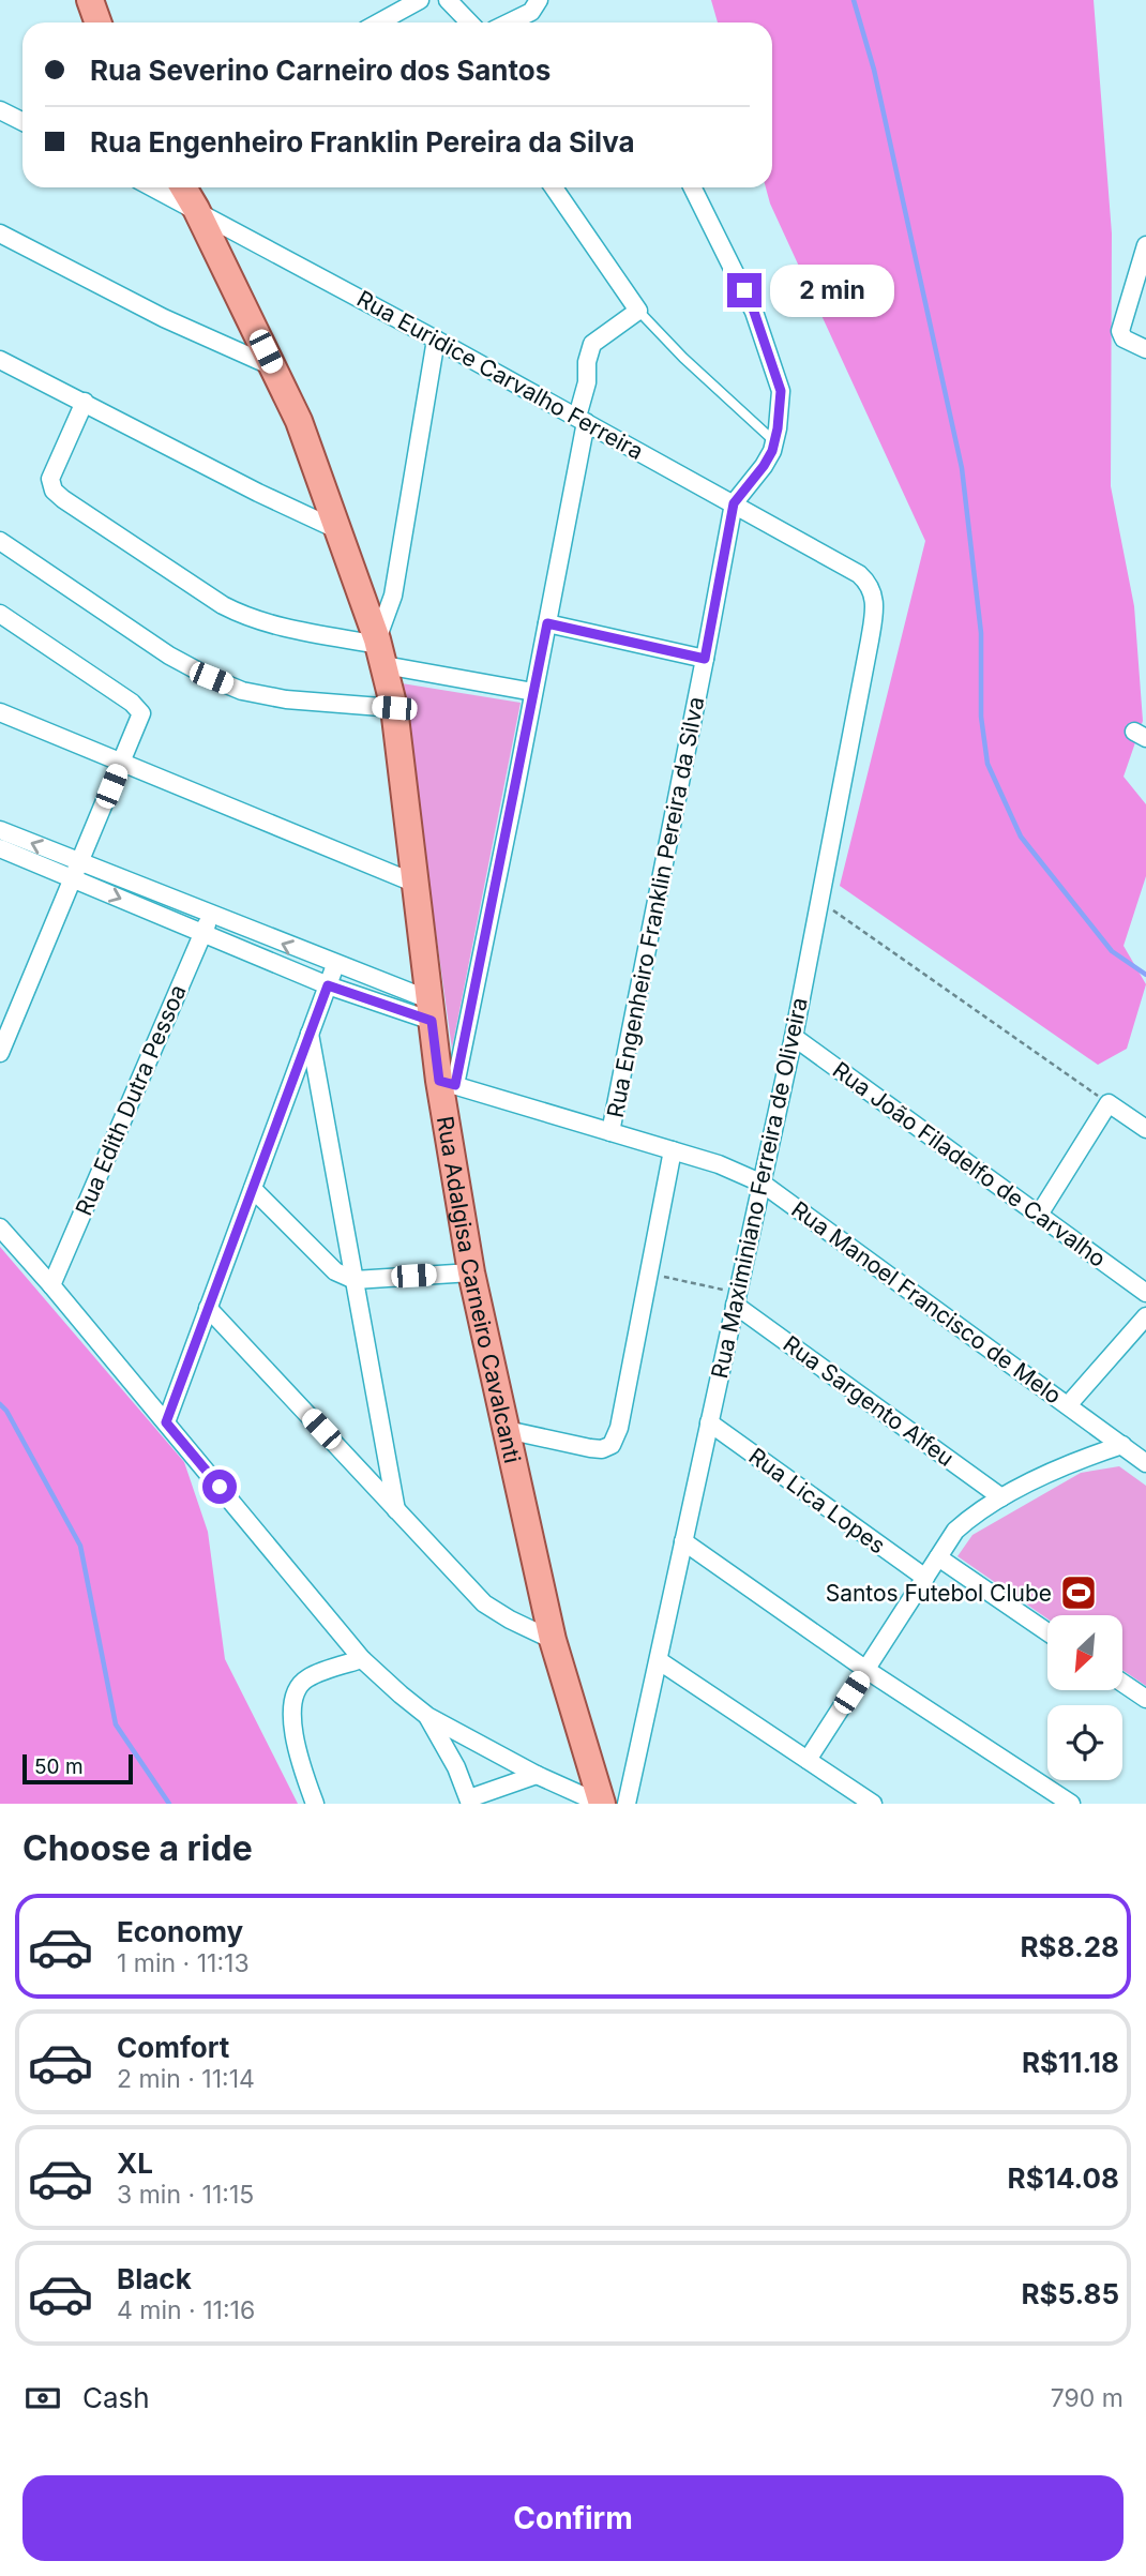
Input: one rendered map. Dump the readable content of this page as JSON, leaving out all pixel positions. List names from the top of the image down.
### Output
{
  "streets": {
    "main road": ["Rua Adalgisa Carneiro Cavalcanti"],
    "street": [
      "Rua Euridice Carvalho Ferreira",
      "Rua Engenheiro Franklin Pereira da Silva",
      "Rua Edith Dutra Pessoa",
      "Rua João Filadelfo de Carvalho",
      "Rua Maximiniano Ferreira de Oliveira",
      "Rua Manoel Francisco de Melo",
      "Rua Sargento Alfeu",
      "Rua Lica Lopes"
    ]
  },
  "crossings": [
    ["Rua Euridice Carvalho Ferreira", "Rua Engenheiro Franklin Pereira da Silva"],
    ["Rua Euridice Carvalho Ferreira", "Rua Maximiniano Ferreira de Oliveira"],
    ["Rua Euridice Carvalho Ferreira", "Rua Adalgisa Carneiro Cavalcanti"],
    ["Rua Engenheiro Franklin Pereira da Silva", "Rua Manoel Francisco de Melo"],
    ["Rua João Filadelfo de Carvalho", "Rua Maximiniano Ferreira de Oliveira"],
    ["Rua Maximiniano Ferreira de Oliveira", "Rua Manoel Francisco de Melo"],
    ["Rua Maximiniano Ferreira de Oliveira", "Rua Sargento Alfeu"],
    ["Rua Maximiniano Ferreira de Oliveira", "Rua Lica Lopes"],
    ["Rua Adalgisa Carneiro Cavalcanti", "Rua Manoel Francisco de Melo"]
  ],
  "places": {
    "sports": ["Santos Futebol Clube"]
  },
  "scale_bar": "50 m",
  "north": "bottom left",
  "page": {
    "banner": ["Rua Severino Carneiro dos Santos", "Rua Engenheiro Franklin Pereira da Silva"],
    "bubble": "2 min",
    "scale": "50 m",
    "heading": "Choose a ride",
    "list": [
      {
        "name": "Economy",
        "note": "1 min · 11:13",
        "value": "R$8.28"
      },
      {
        "name": "Comfort",
        "note": "2 min · 11:14",
        "value": "R$11.18"
      },
      {
        "name": "XL",
        "note": "3 min · 11:15",
        "value": "R$14.08"
      },
      {
        "name": "Black",
        "note": "4 min · 11:16",
        "value": "R$5.85"
      }
    ],
    "pay": ["Cash", "790 m"],
    "buttons": "Confirm"
  }
}
